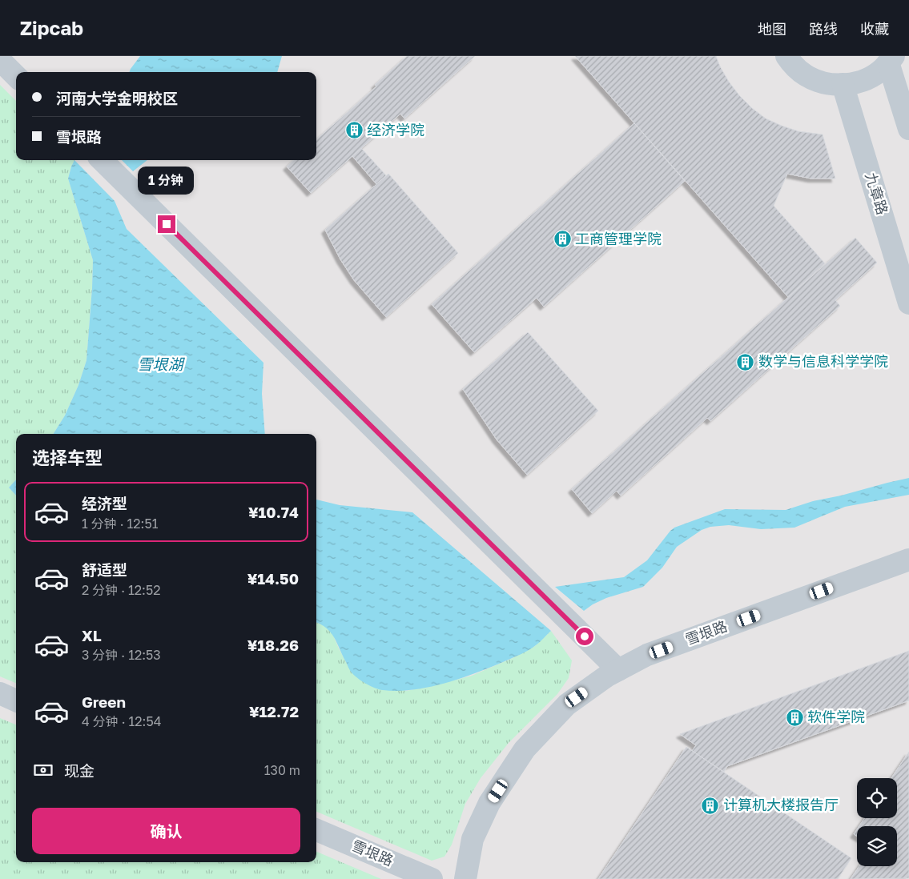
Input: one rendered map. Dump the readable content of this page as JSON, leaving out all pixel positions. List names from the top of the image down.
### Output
{
  "streets": {
    "lane": ["九章路", "雪垠路"]
  },
  "water": ["雪垠湖"],
  "places": {
    "building": [
      "经济学院",
      "工商管理学院",
      "数学与信息科学学院",
      "软件学院",
      "计算机大楼报告厅"
    ]
  },
  "page": {
    "header": "Zipcab",
    "nav": ["地图", "路线", "收藏"],
    "banner": ["河南大学金明校区", "雪垠路"],
    "bubble": "1 分钟",
    "heading": "选择车型",
    "list": [
      {
        "name": "经济型",
        "note": "1 分钟 · 12:51",
        "value": "¥10.74"
      },
      {
        "name": "舒适型",
        "note": "2 分钟 · 12:52",
        "value": "¥14.50"
      },
      {
        "name": "XL",
        "note": "3 分钟 · 12:53",
        "value": "¥18.26"
      },
      {
        "name": "Green",
        "note": "4 分钟 · 12:54",
        "value": "¥12.72"
      }
    ],
    "pay": ["现金", "130 m"],
    "buttons": "确认"
  }
}
